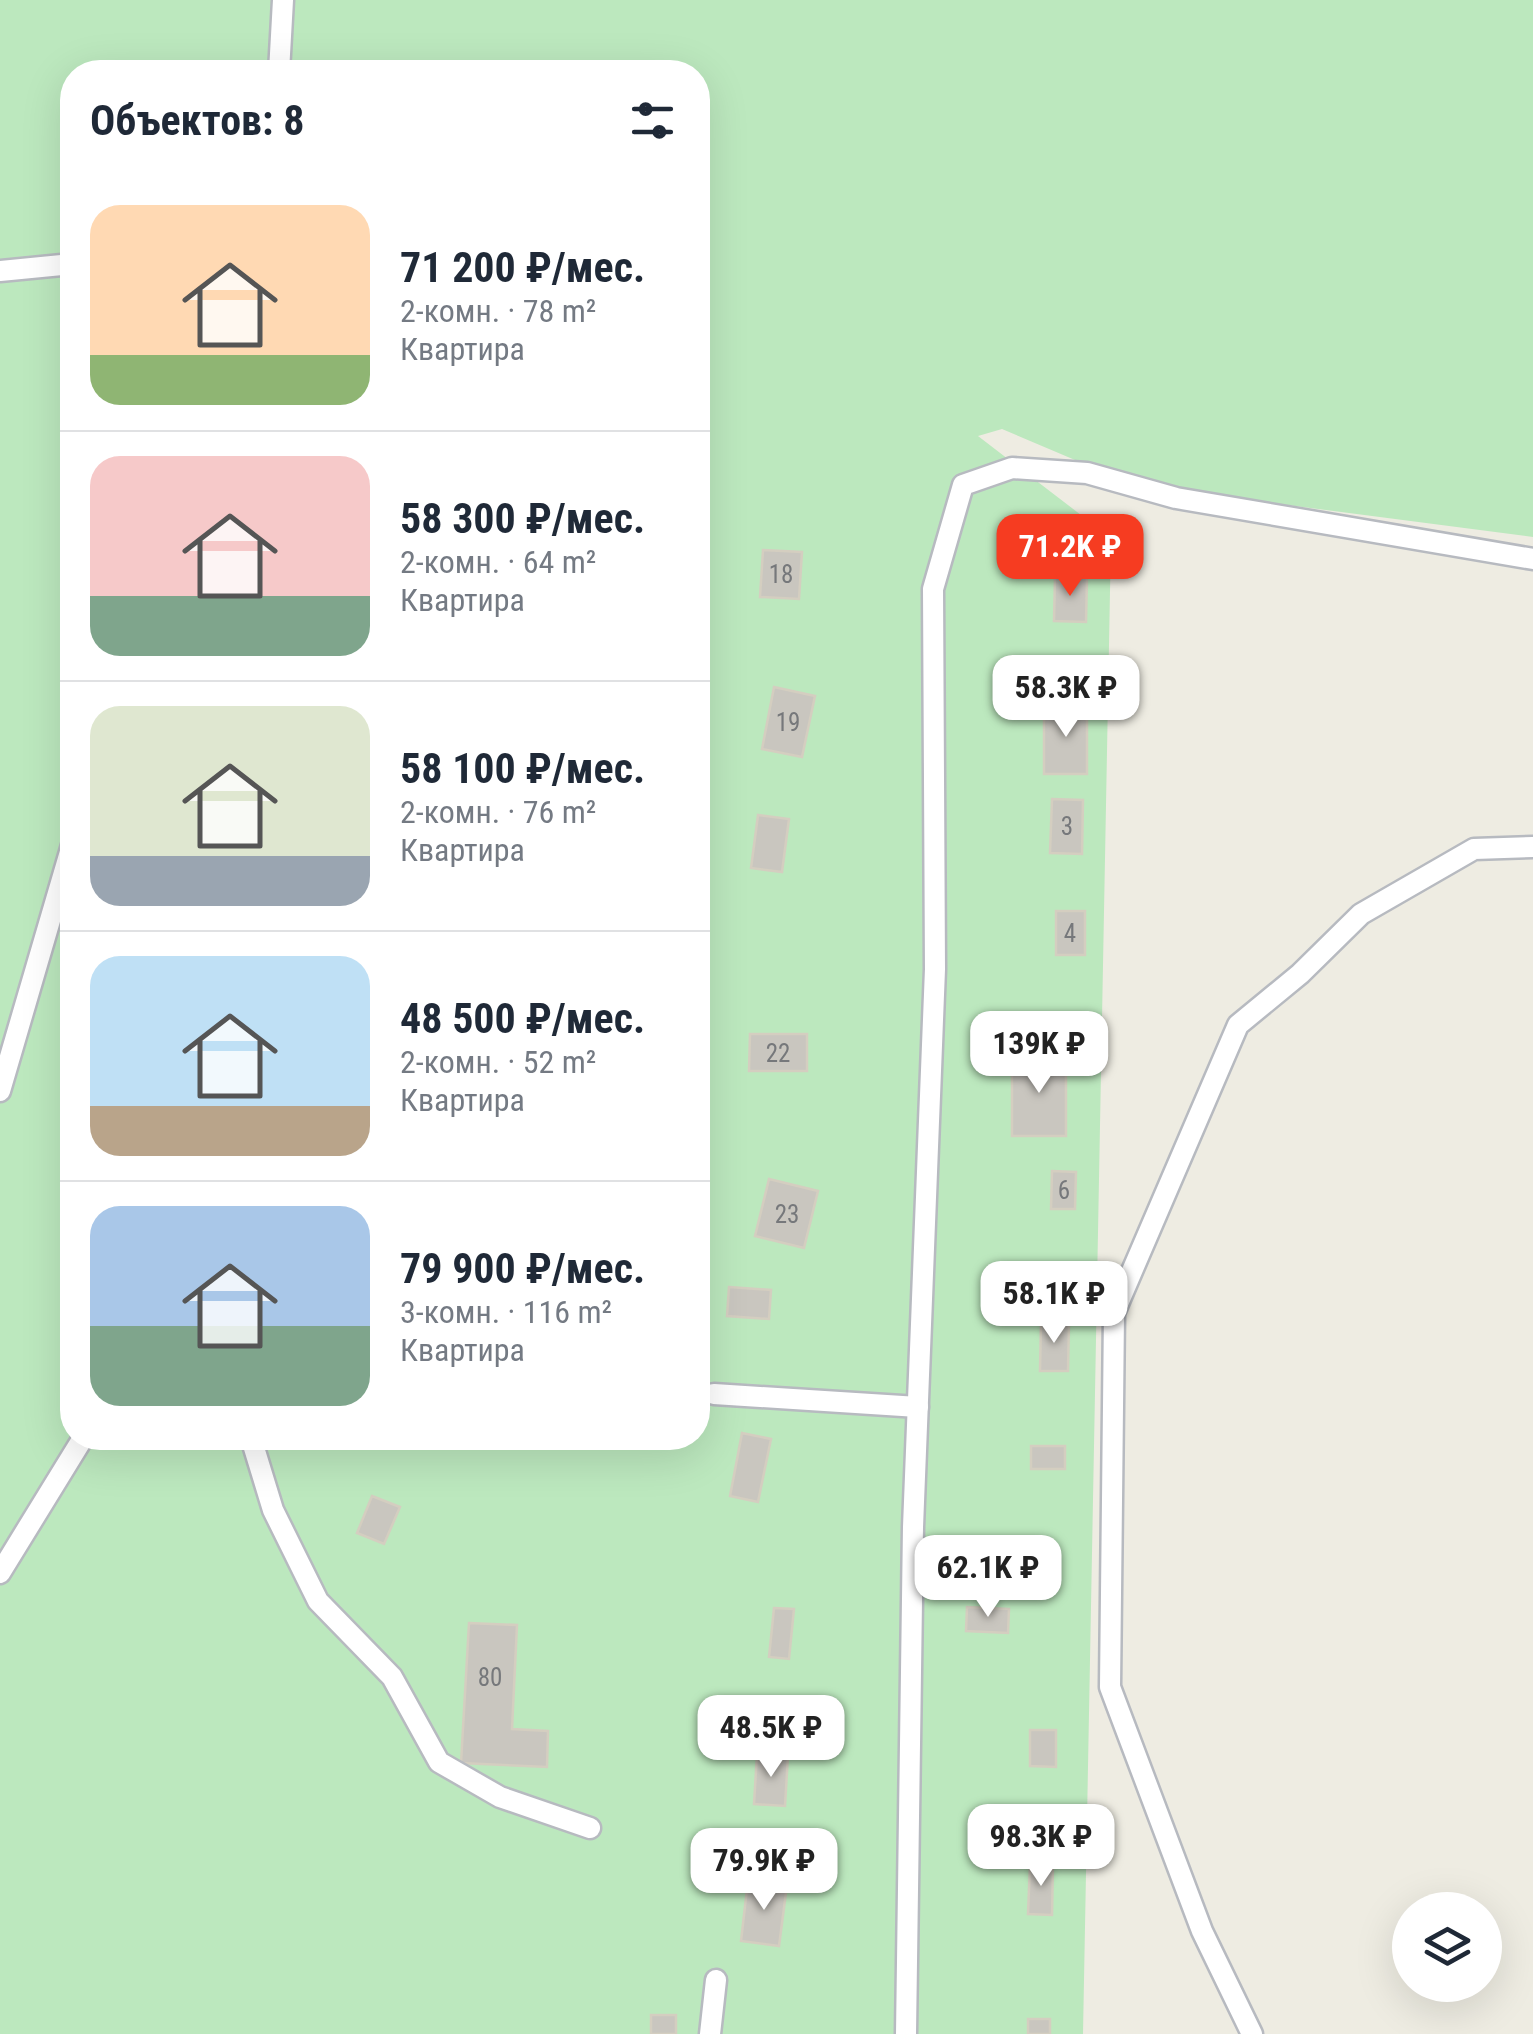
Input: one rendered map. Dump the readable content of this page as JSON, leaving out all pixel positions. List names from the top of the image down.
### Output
{
  "house_numbers": [
    "18",
    "19",
    "3",
    "4",
    "22",
    "6",
    "23",
    "80"
  ],
  "page": {
    "heading": "Объектов: 8",
    "list": [
      {
        "name": "71 200 ₽/мес.",
        "note": "2-комн. · 78 m² · Квартира"
      },
      {
        "name": "58 300 ₽/мес.",
        "note": "2-комн. · 64 m² · Квартира"
      },
      {
        "name": "58 100 ₽/мес.",
        "note": "2-комн. · 76 m² · Квартира"
      },
      {
        "name": "48 500 ₽/мес.",
        "note": "2-комн. · 52 m² · Квартира"
      },
      {
        "name": "79 900 ₽/мес.",
        "note": "3-комн. · 116 m² · Квартира"
      }
    ],
    "price": [
      "71.2K ₽",
      "58.3K ₽",
      "139K ₽",
      "58.1K ₽",
      "62.1K ₽",
      "48.5K ₽",
      "98.3K ₽",
      "79.9K ₽"
    ]
  }
}
